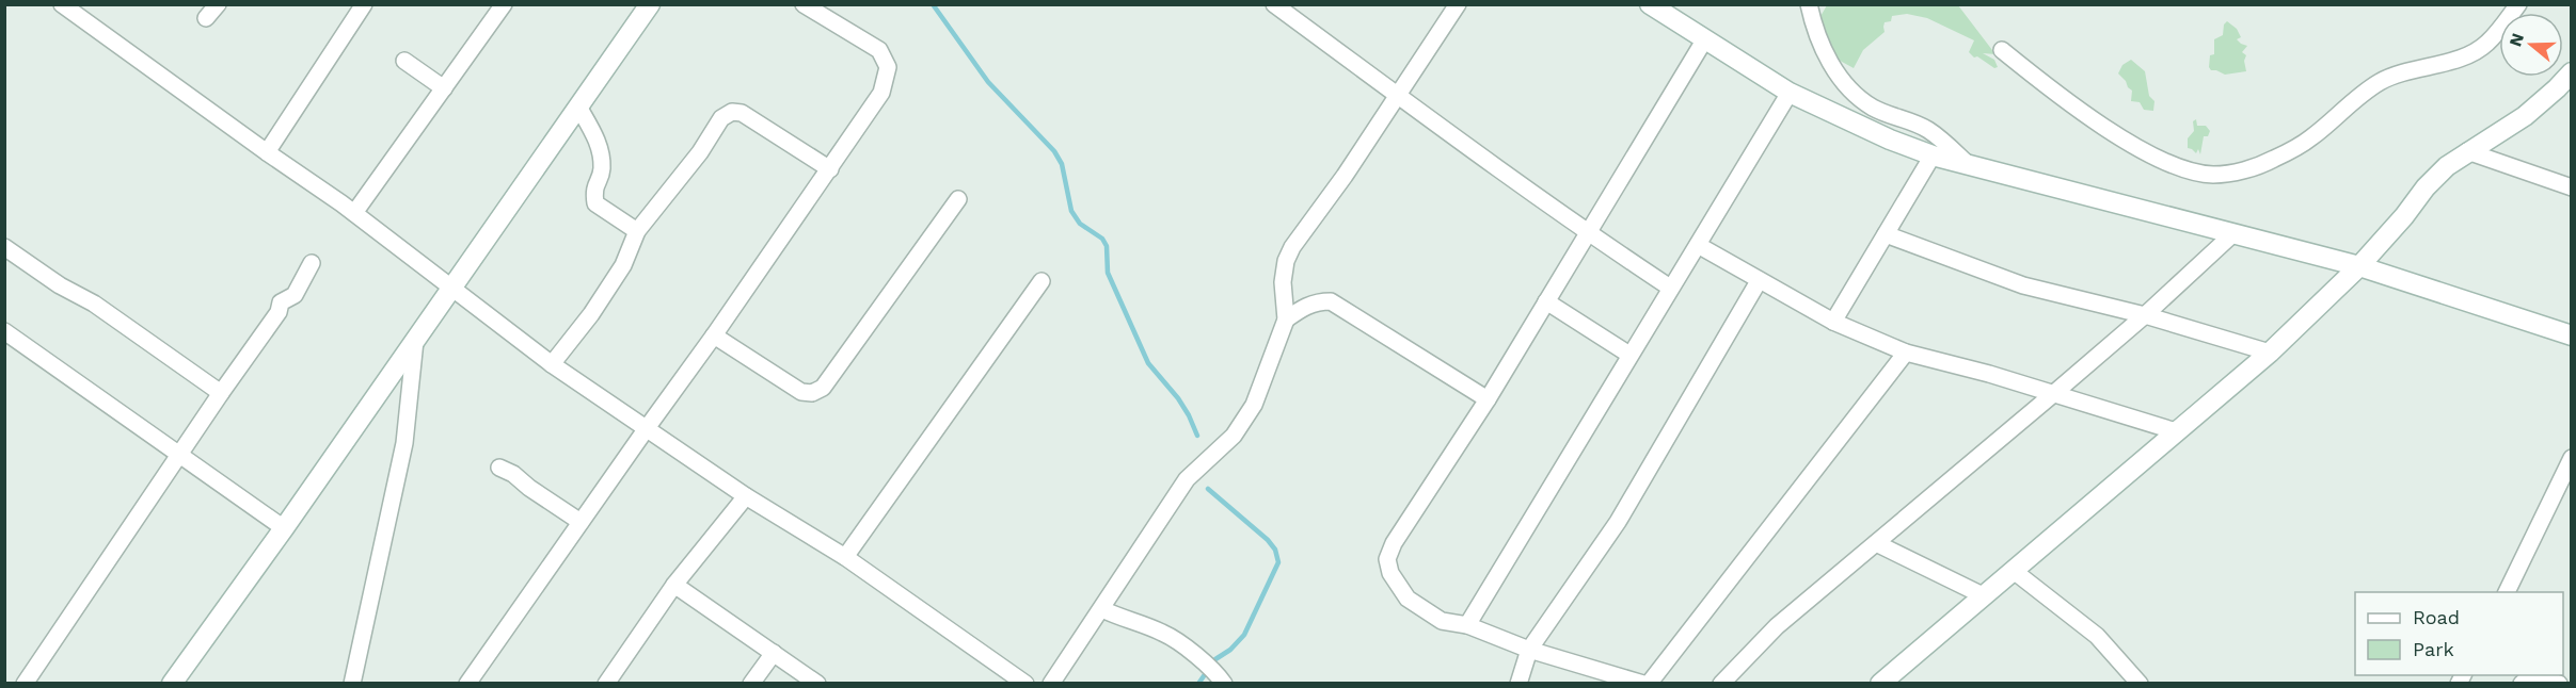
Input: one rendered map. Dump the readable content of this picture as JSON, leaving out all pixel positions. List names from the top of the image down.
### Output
{
  "legend": ["Road", "Park"],
  "north": "left"
}
